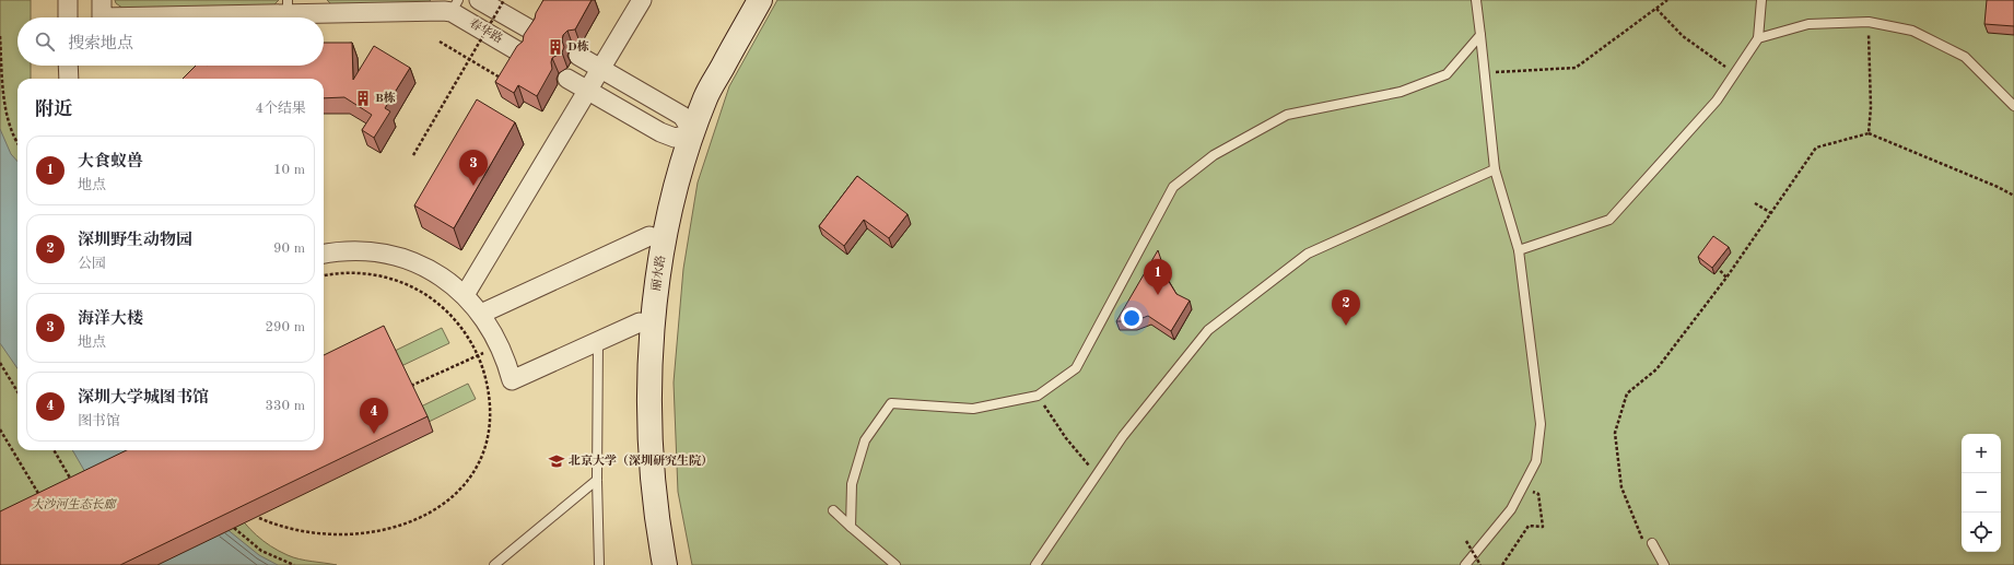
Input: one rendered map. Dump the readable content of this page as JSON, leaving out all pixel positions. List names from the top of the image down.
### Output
{
  "streets": {
    "main road": ["丽水路"],
    "street": ["春华路"]
  },
  "parks": ["大沙河生态长廊"],
  "places": {
    "building": ["D栋", "B栋"],
    "school or university": ["北京大学（深圳研究生院）"]
  },
  "page": {
    "search": "搜索地点",
    "heading": ["附近", "4个结果"],
    "list": [
      {
        "mark": "1",
        "name": "大食蚁兽",
        "note": "地点",
        "value": "10 m"
      },
      {
        "mark": "2",
        "name": "深圳野生动物园",
        "note": "公园",
        "value": "90 m"
      },
      {
        "mark": "3",
        "name": "海洋大楼",
        "note": "地点",
        "value": "290 m"
      },
      {
        "mark": "4",
        "name": "深圳大学城图书馆",
        "note": "图书馆",
        "value": "330 m"
      }
    ],
    "pins": [
      "3",
      "1",
      "2",
      "4"
    ],
    "map_buttons": ["+", "−"]
  }
}
